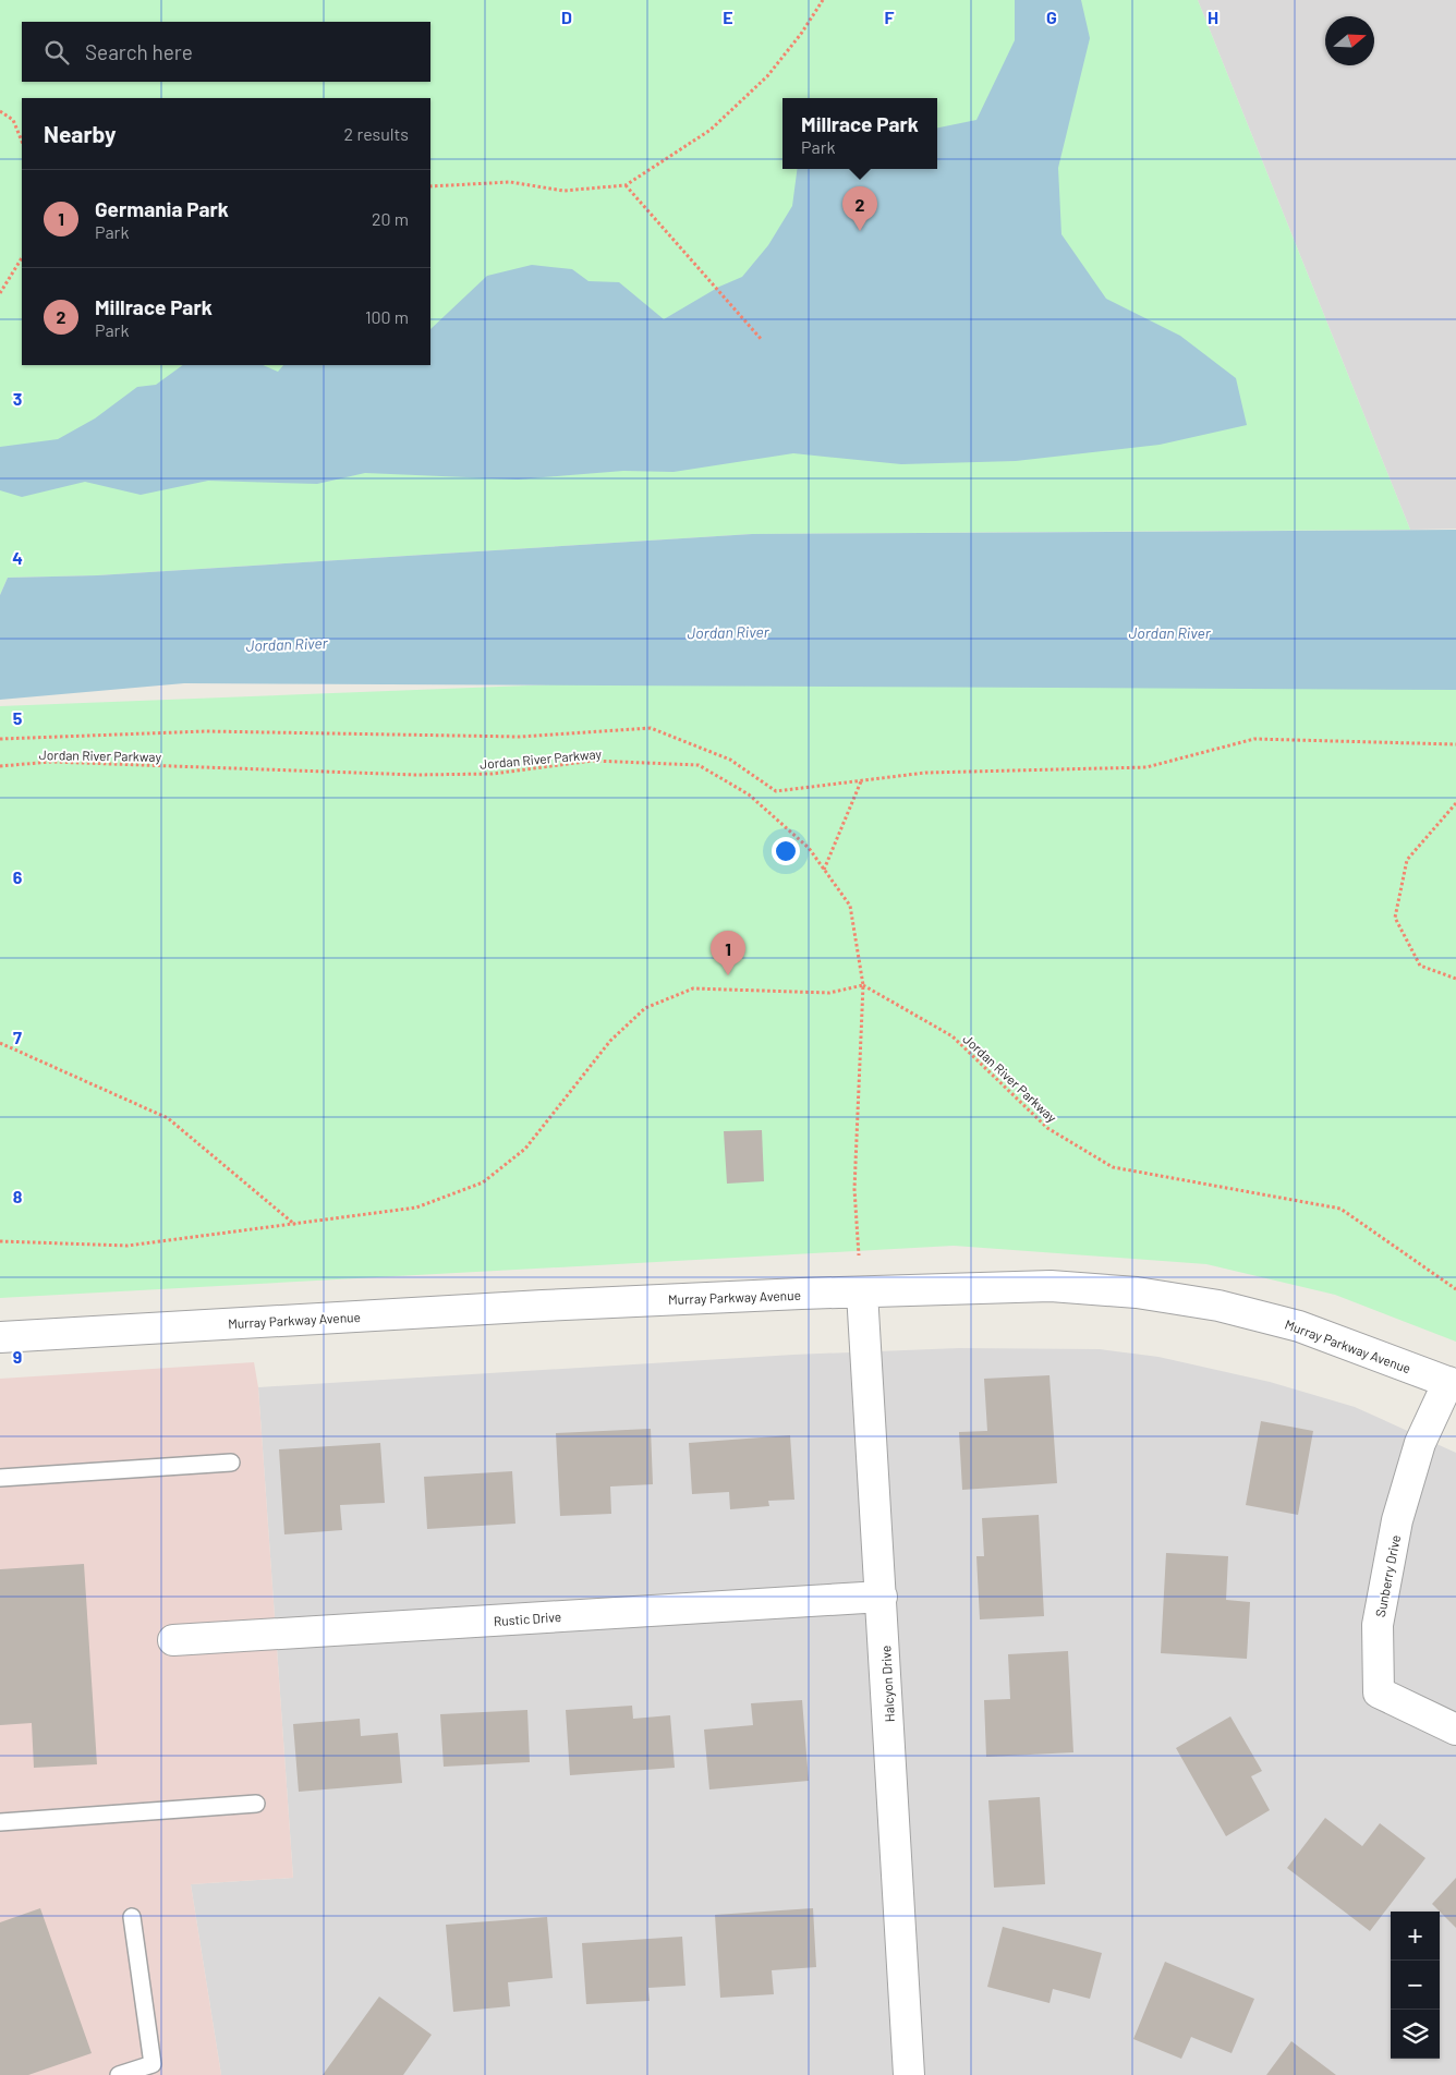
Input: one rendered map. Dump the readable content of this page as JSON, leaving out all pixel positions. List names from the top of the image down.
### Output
{
  "streets": {
    "street": [
      "Murray Parkway Avenue",
      "Sunberry Drive",
      "Rustic Drive",
      "Halcyon Drive"
    ],
    "path": ["Jordan River Parkway"]
  },
  "crossings": [
    ["Murray Parkway Avenue", "Sunberry Drive"],
    ["Murray Parkway Avenue", "Halcyon Drive"],
    ["Rustic Drive", "Halcyon Drive"]
  ],
  "water": ["Jordan River"],
  "north": "right",
  "page": {
    "search": "Search here",
    "popup": ["Millrace Park", "Park"],
    "heading": ["Nearby", "2 results"],
    "list": [
      {
        "mark": "1",
        "name": "Germania Park",
        "note": "Park",
        "value": "20 m"
      },
      {
        "mark": "2",
        "name": "Millrace Park",
        "note": "Park",
        "value": "100 m"
      }
    ],
    "pins": ["2", "1"],
    "map_buttons": ["+", "−"]
  },
  "grid": {
    "columns": [
      "D",
      "E",
      "F",
      "G",
      "H"
    ],
    "rows": [
      "3",
      "4",
      "5",
      "6",
      "7",
      "8",
      "9"
    ]
  }
}
